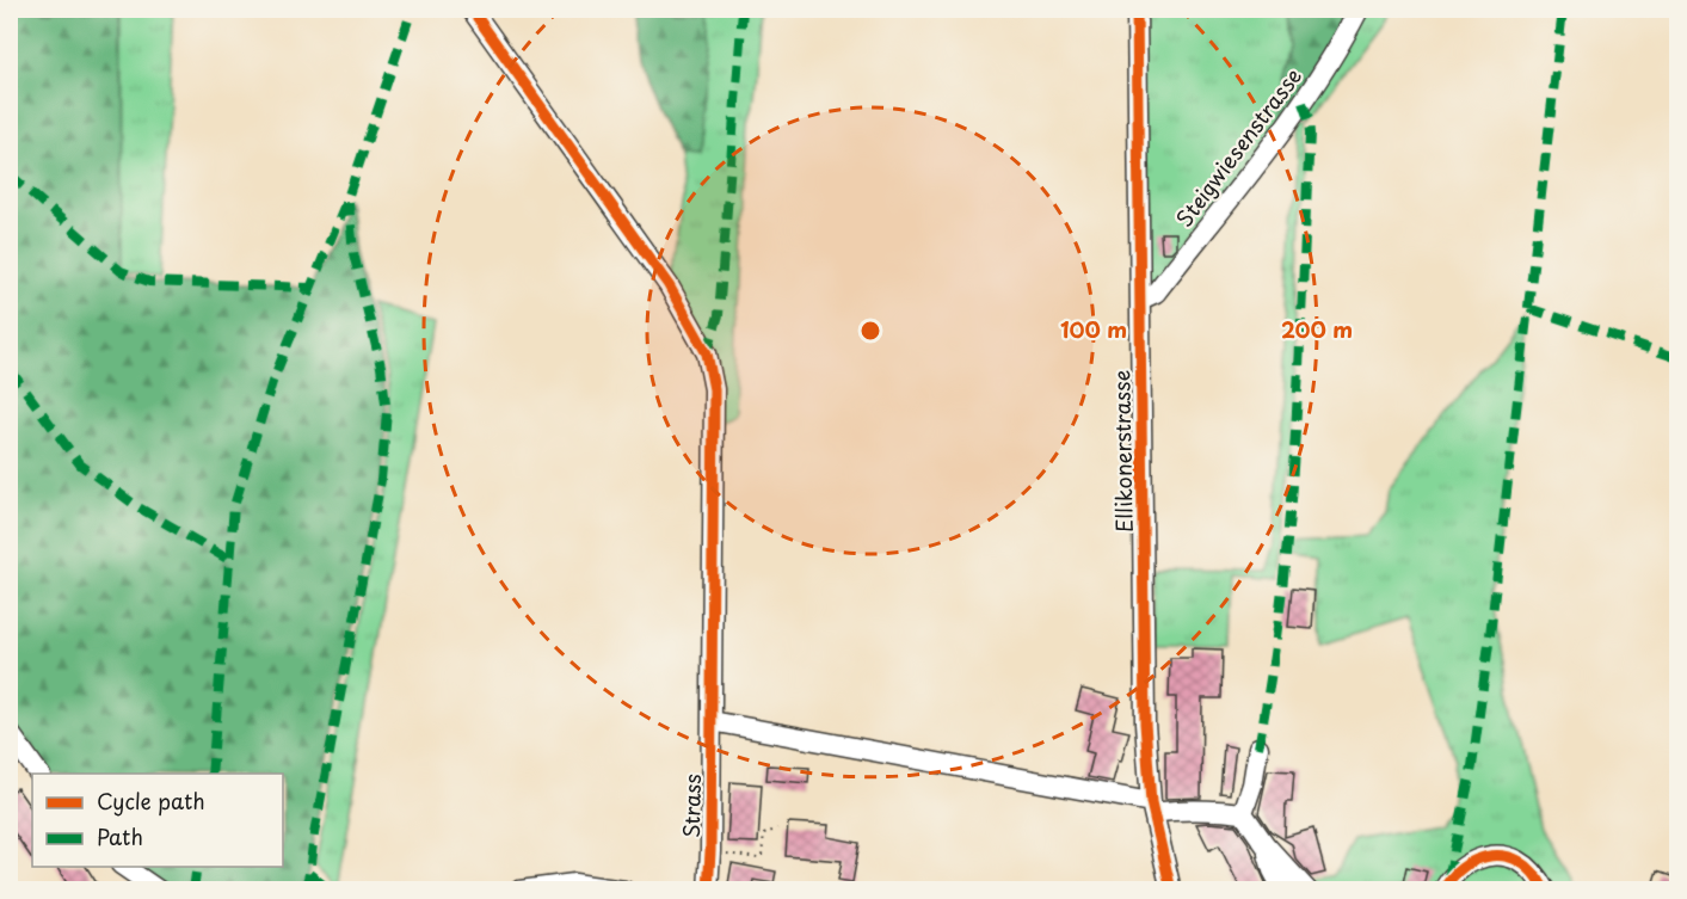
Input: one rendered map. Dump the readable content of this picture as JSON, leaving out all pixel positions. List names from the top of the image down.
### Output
{
  "streets": {
    "street": ["Steigwiesenstrasse", "Ellikonerstrasse", "Strass"]
  },
  "crossings": [
    ["Steigwiesenstrasse", "Ellikonerstrasse"]
  ],
  "legend": ["Cycle path", "Path"],
  "rings": ["100 m", "200 m"]
}
